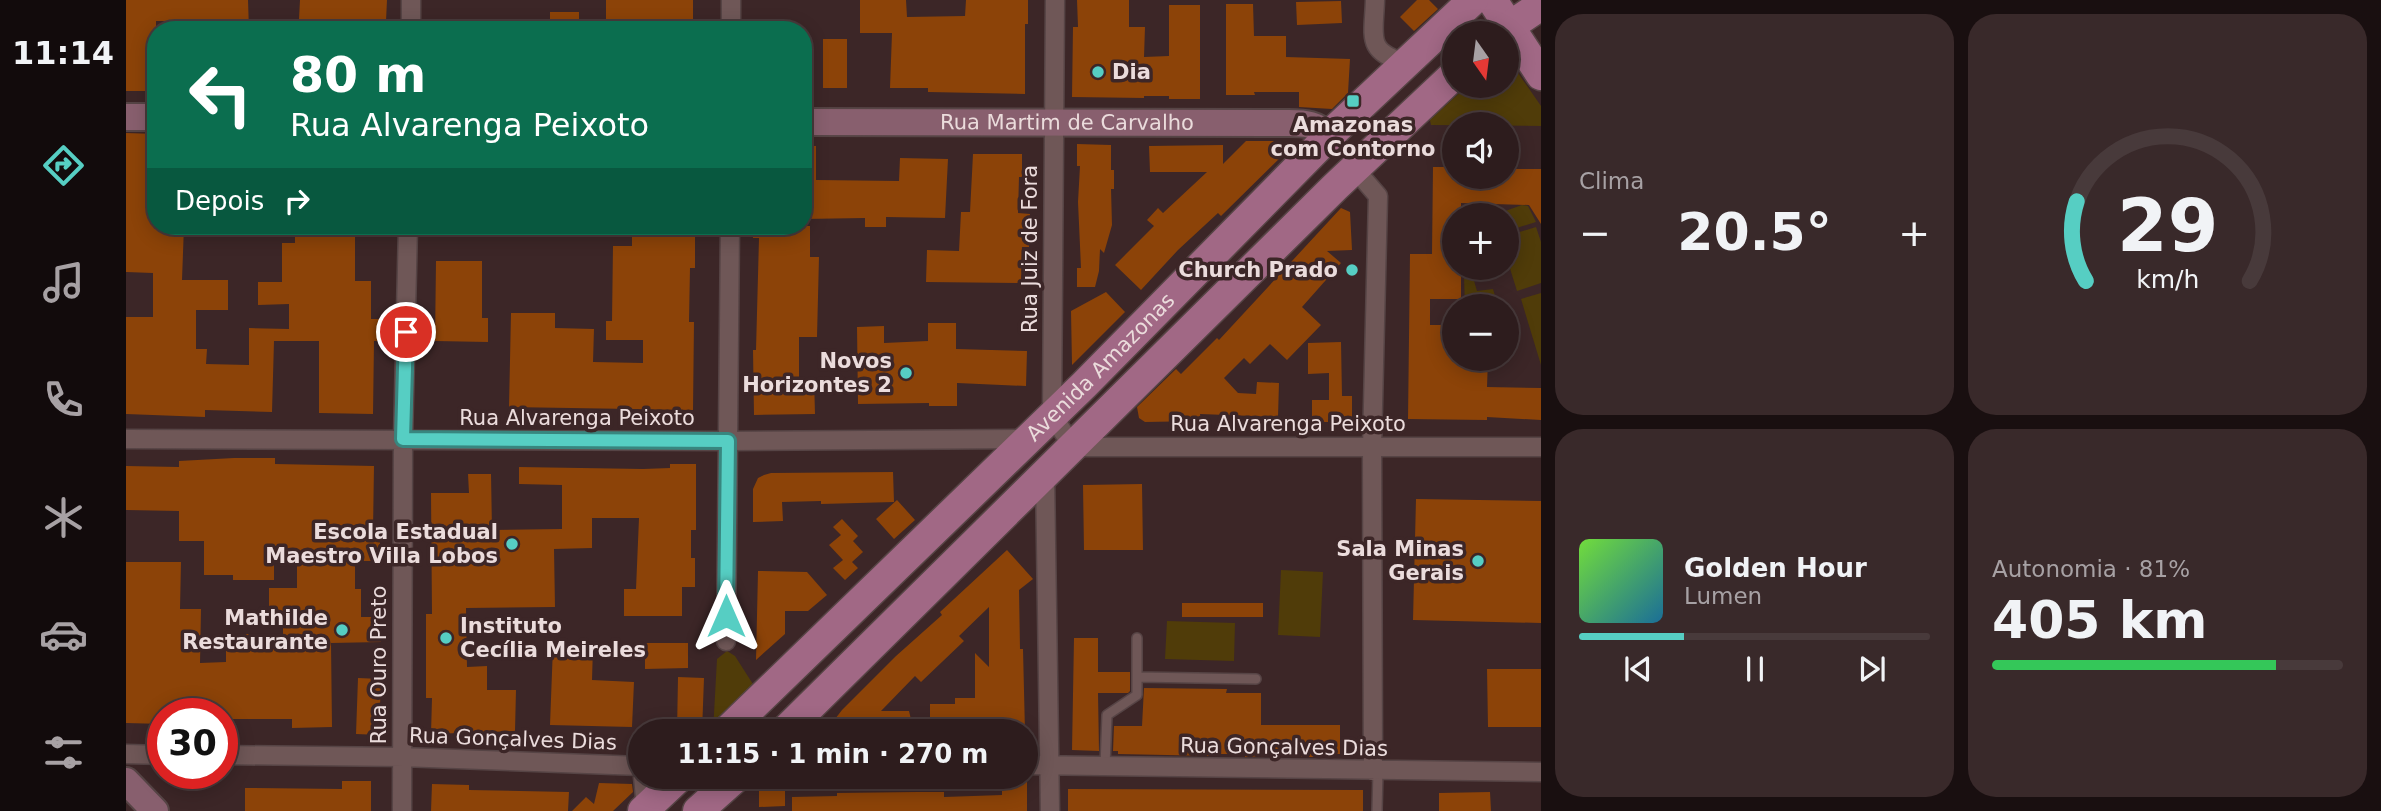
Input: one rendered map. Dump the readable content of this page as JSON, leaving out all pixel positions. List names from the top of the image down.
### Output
{
  "streets": {
    "main road": ["Avenida Amazonas"],
    "street": [
      "Rua Martim de Carvalho",
      "Rua Juiz de Fora",
      "Rua Alvarenga Peixoto",
      "Rua Ouro Preto",
      "Rua Gonçalves Dias"
    ]
  },
  "crossings": [
    ["Rua Martim de Carvalho", "Rua Juiz de Fora"],
    ["Rua Martim de Carvalho", "Avenida Amazonas"],
    ["Rua Juiz de Fora", "Avenida Amazonas"],
    ["Avenida Amazonas", "Rua Alvarenga Peixoto"],
    ["Rua Alvarenga Peixoto", "Rua Ouro Preto"],
    ["Rua Ouro Preto", "Rua Gonçalves Dias"]
  ],
  "places": {
    "other": [
      "Dia",
      "Church Prado",
      "Novos Horizontes 2",
      "Escola Estadual Maestro Villa Lobos",
      "Sala Minas Gerais",
      "Mathilde Restaurante",
      "Instituto Cecília Meireles"
    ],
    "transit": ["Amazonas com Contorno"]
  },
  "north": "bottom",
  "page": {
    "tabs": "11:14",
    "tile": [
      "Clima",
      ["Autonomia · 81%", "405 km"]
    ],
    "map_buttons": ["+", "−"],
    "turn": ["80 m", "Rua Alvarenga Peixoto"],
    "then": "Depois",
    "heat": ["−", "20.5°", "+"],
    "song": ["Golden Hour", "Lumen"],
    "limit": "30",
    "trip": "11:15 · 1 min · 270 m",
    "gauge": ["29", "km/h"]
  }
}
